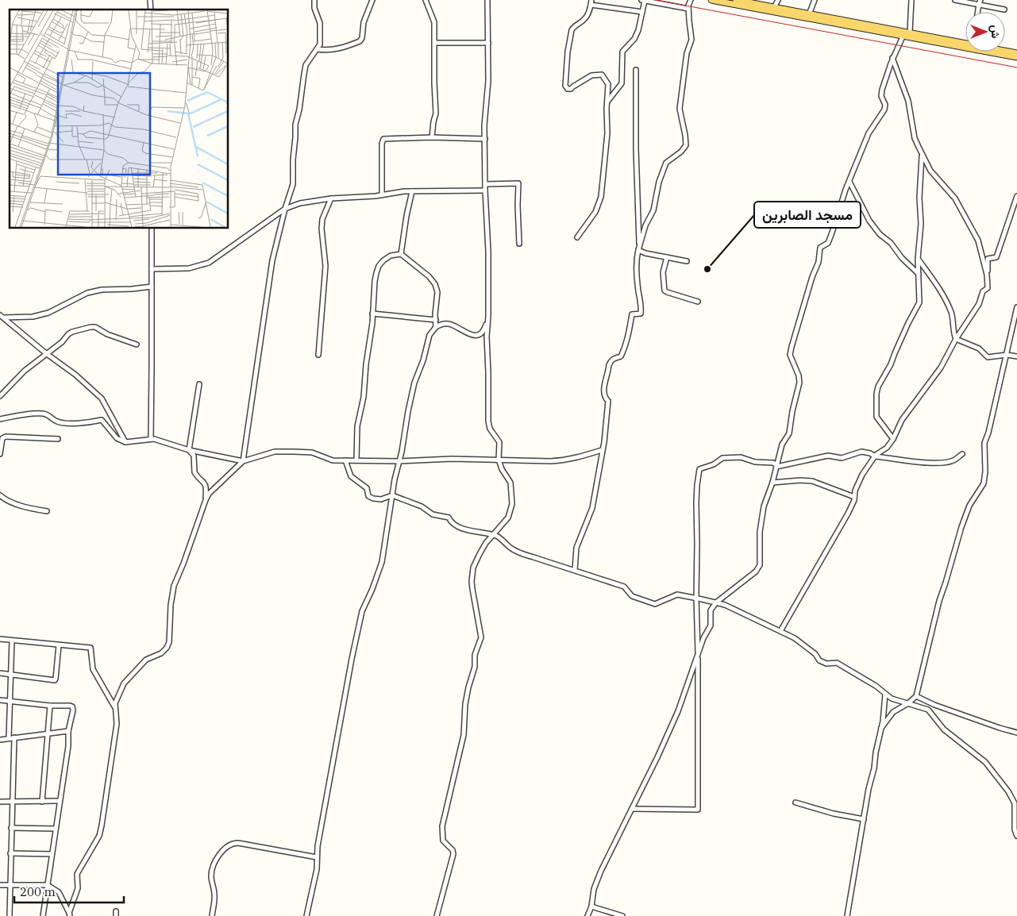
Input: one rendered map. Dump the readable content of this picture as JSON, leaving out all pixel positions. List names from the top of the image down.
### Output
{
  "places": ["مسجد الصابرين"],
  "scale_bar": "200 m",
  "north": "right"
}
